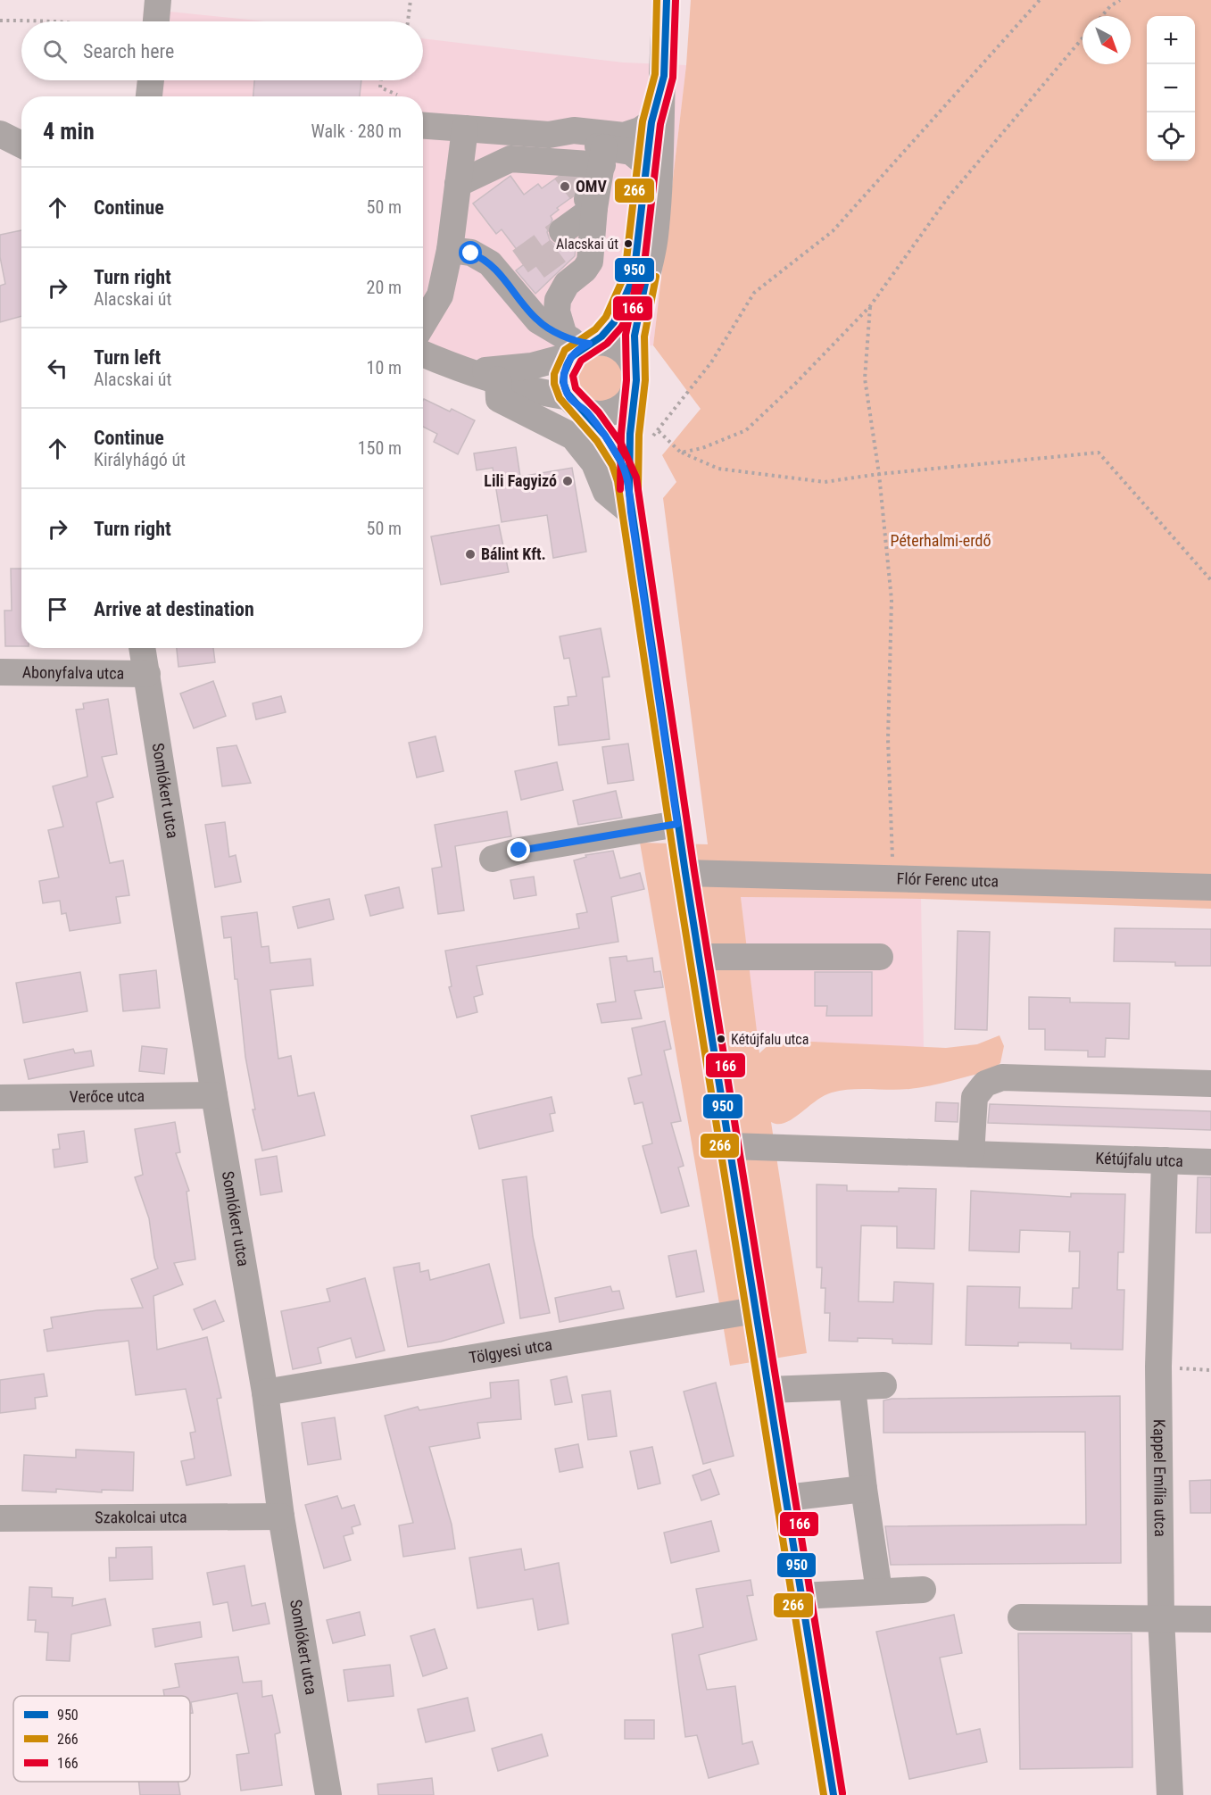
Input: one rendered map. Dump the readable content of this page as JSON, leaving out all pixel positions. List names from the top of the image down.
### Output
{
  "streets": {
    "street": [
      "Abonyfalva utca",
      "Somlókert utca",
      "Flór Ferenc utca",
      "Verőce utca",
      "Kétújfalu utca",
      "Tölgyesi utca",
      "Kappel Emília utca",
      "Szakolcai utca"
    ]
  },
  "crossings": [
    ["Abonyfalva utca", "Somlókert utca"],
    ["Somlókert utca", "Verőce utca"],
    ["Somlókert utca", "Tölgyesi utca"],
    ["Somlókert utca", "Szakolcai utca"],
    ["Kétújfalu utca", "Kappel Emília utca"]
  ],
  "parks": ["Péterhalmi-erdő"],
  "places": [
    "OMV",
    "Alacskai út",
    "Lili Fagyizó",
    "Bálint Kft.",
    "Kétújfalu utca"
  ],
  "lines": ["transit line 950", "transit line 266", "transit line 166"],
  "legend": ["950", "266", "166"],
  "north": "bottom right",
  "page": {
    "map_buttons": ["+", "−"],
    "search": "Search here",
    "heading": ["4 min", "Walk · 280 m"],
    "list": [
      ["Continue", "50 m"],
      ["Turn right", "Alacskai út", "20 m"],
      ["Turn left", "Alacskai út", "10 m"],
      ["Continue", "Királyhágó út", "150 m"],
      ["Turn right", "50 m"],
      "Arrive at destination"
    ]
  }
}
